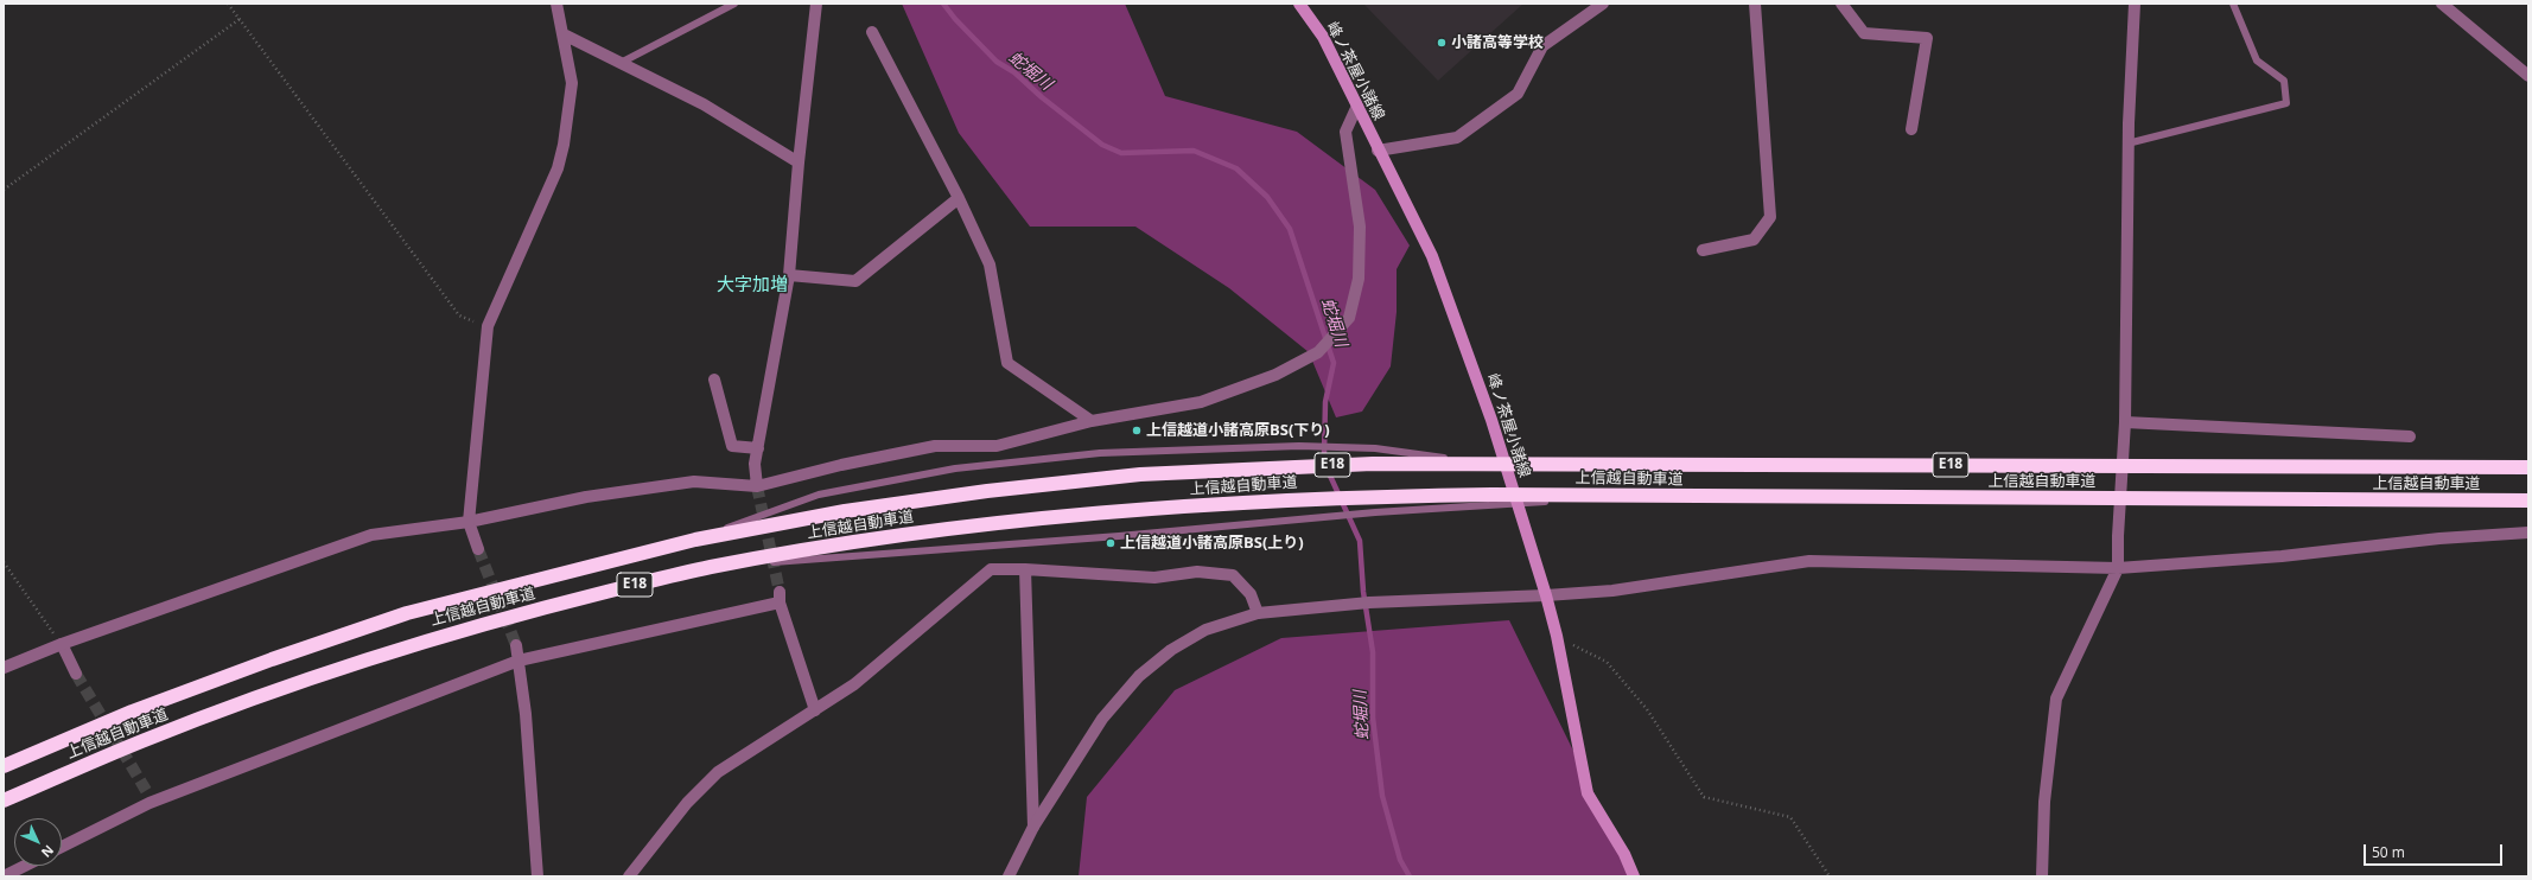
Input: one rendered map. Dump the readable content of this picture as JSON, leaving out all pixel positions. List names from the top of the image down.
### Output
{
  "streets": {
    "highway": ["E18", "上信越自動車道"],
    "main road": ["峰ノ茶屋小諸線"]
  },
  "districts": ["大字加増"],
  "water": ["蛇堀川"],
  "places": ["小諸高等学校", "上信越道小諸高原BS(下り)", "上信越道小諸高原BS(上り)"],
  "scale_bar": "50 m",
  "north": "bottom right"
}
